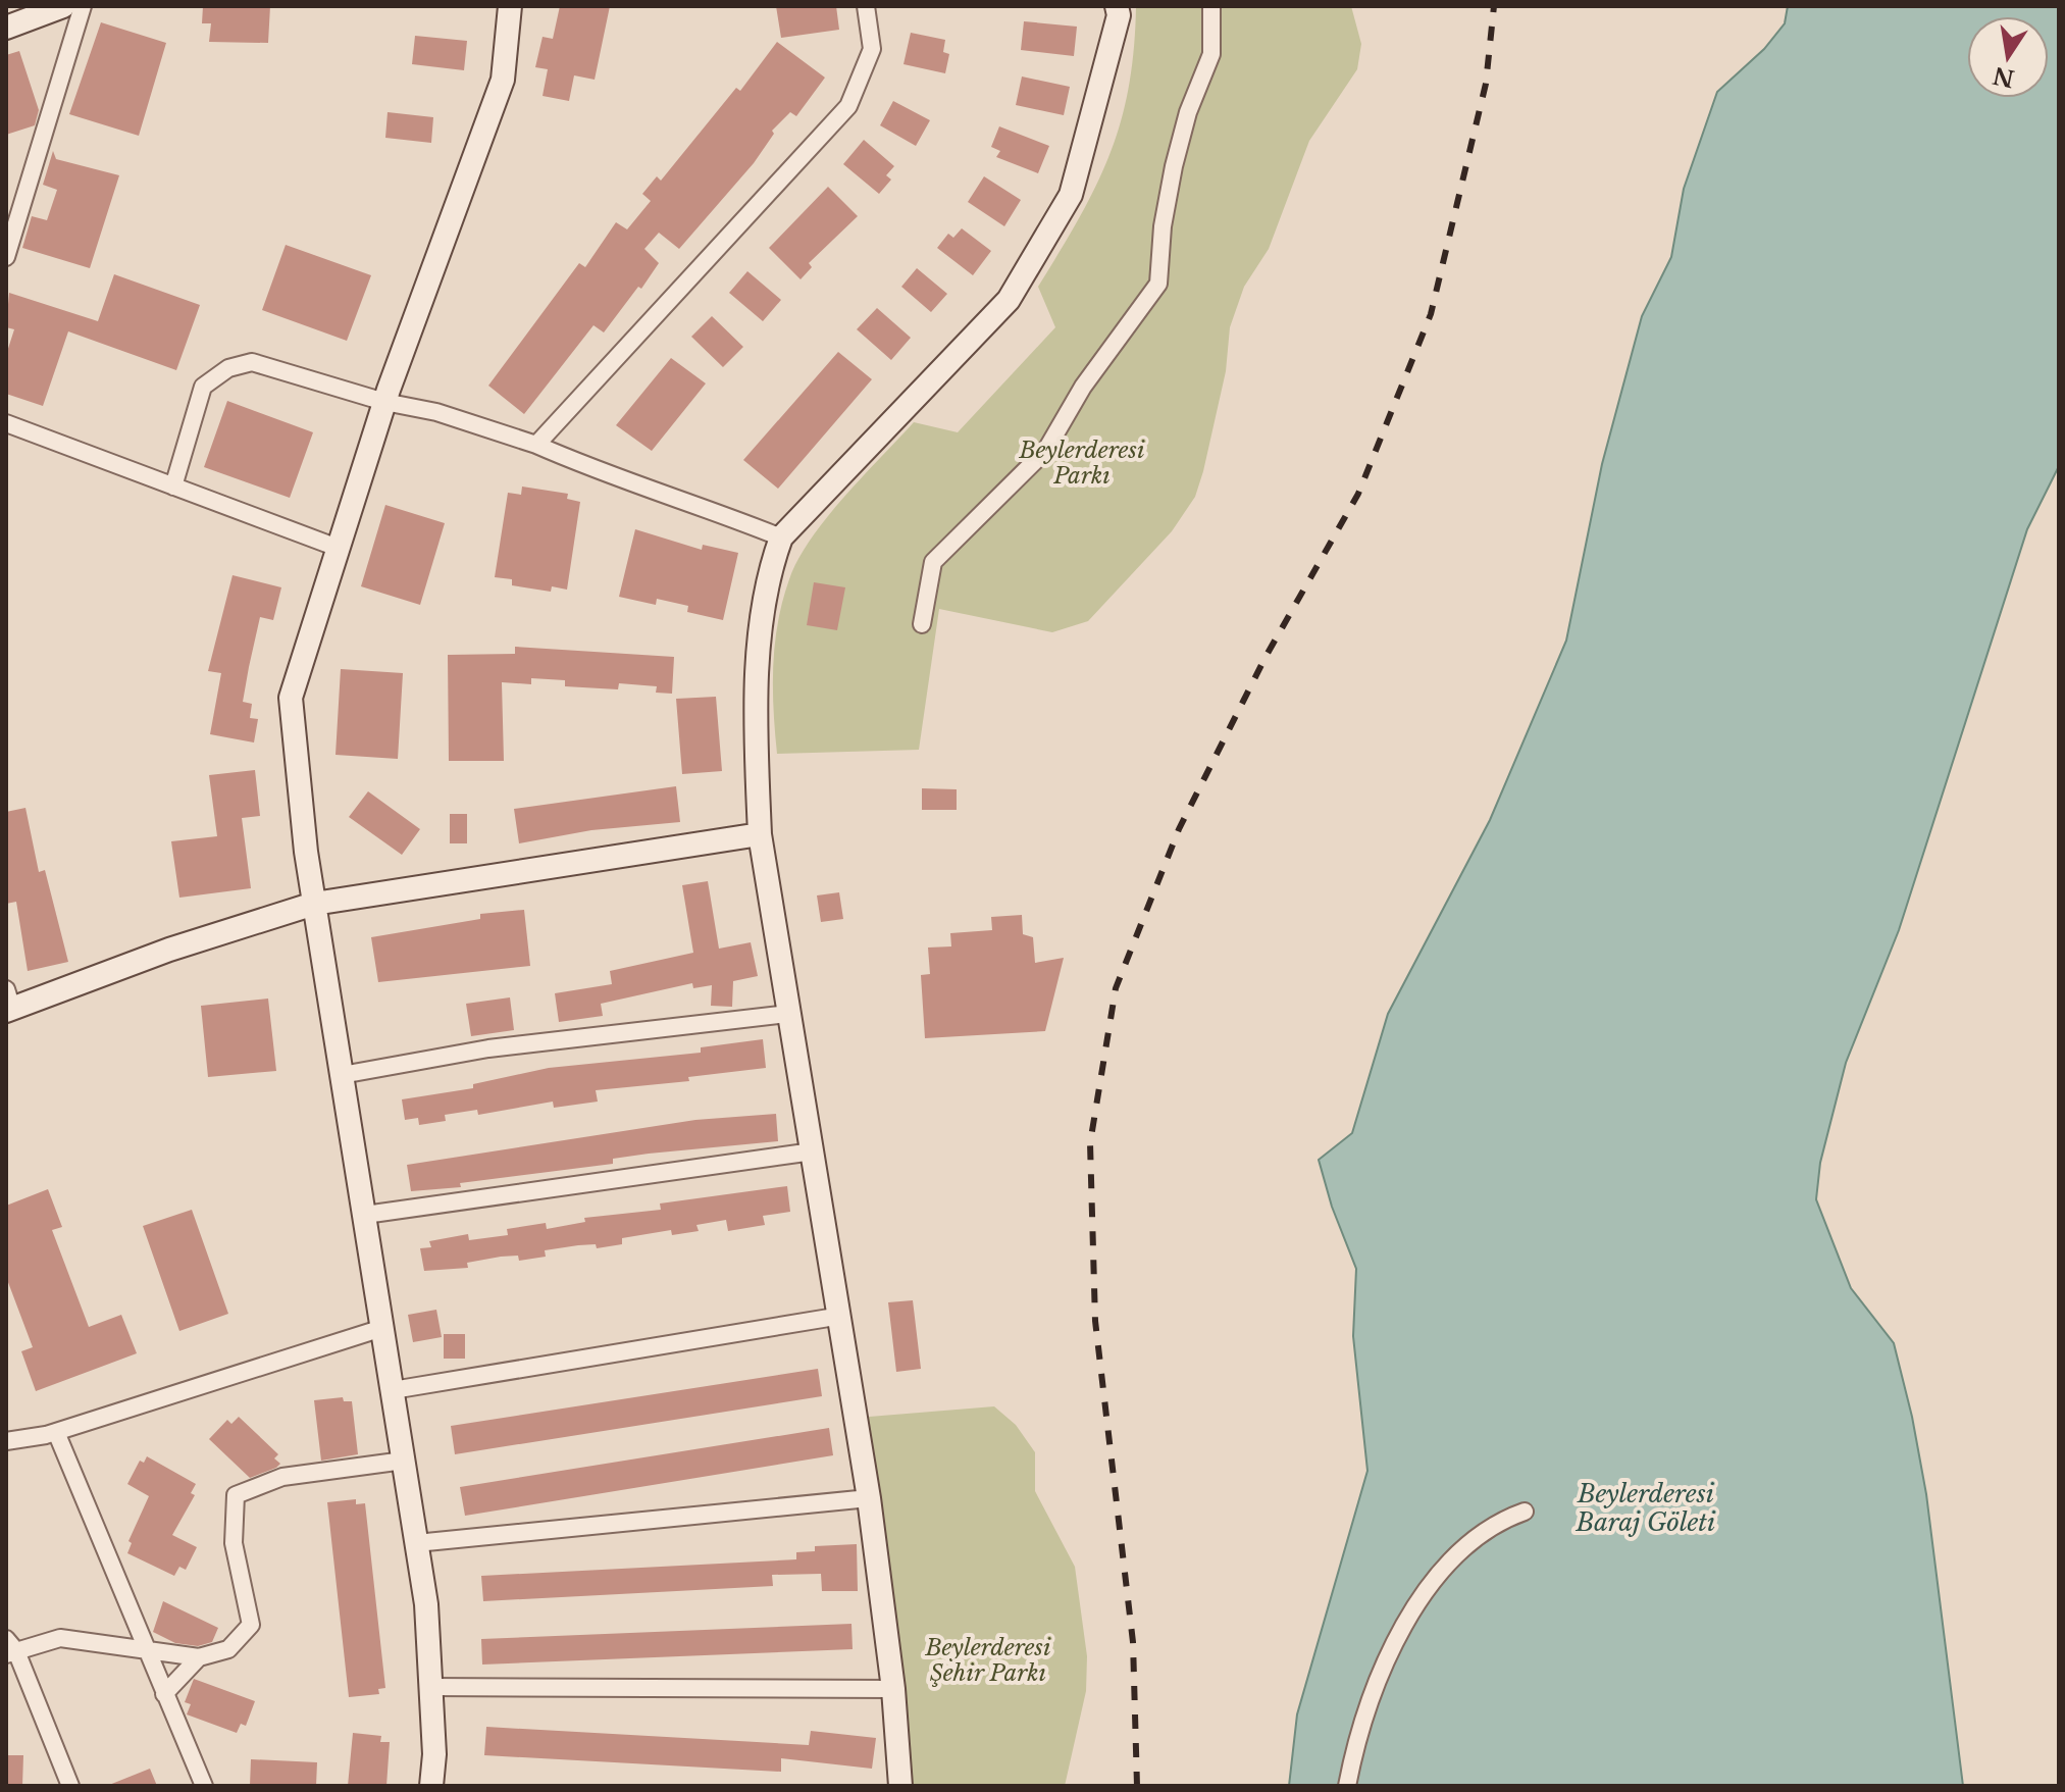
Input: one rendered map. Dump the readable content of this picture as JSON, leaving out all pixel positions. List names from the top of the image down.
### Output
{
  "water": ["Beylerderesi Baraj Göleti"],
  "parks": ["Beylerderesi Parkı", "Beylerderesi Şehir Parkı"],
  "north": "bottom"
}
